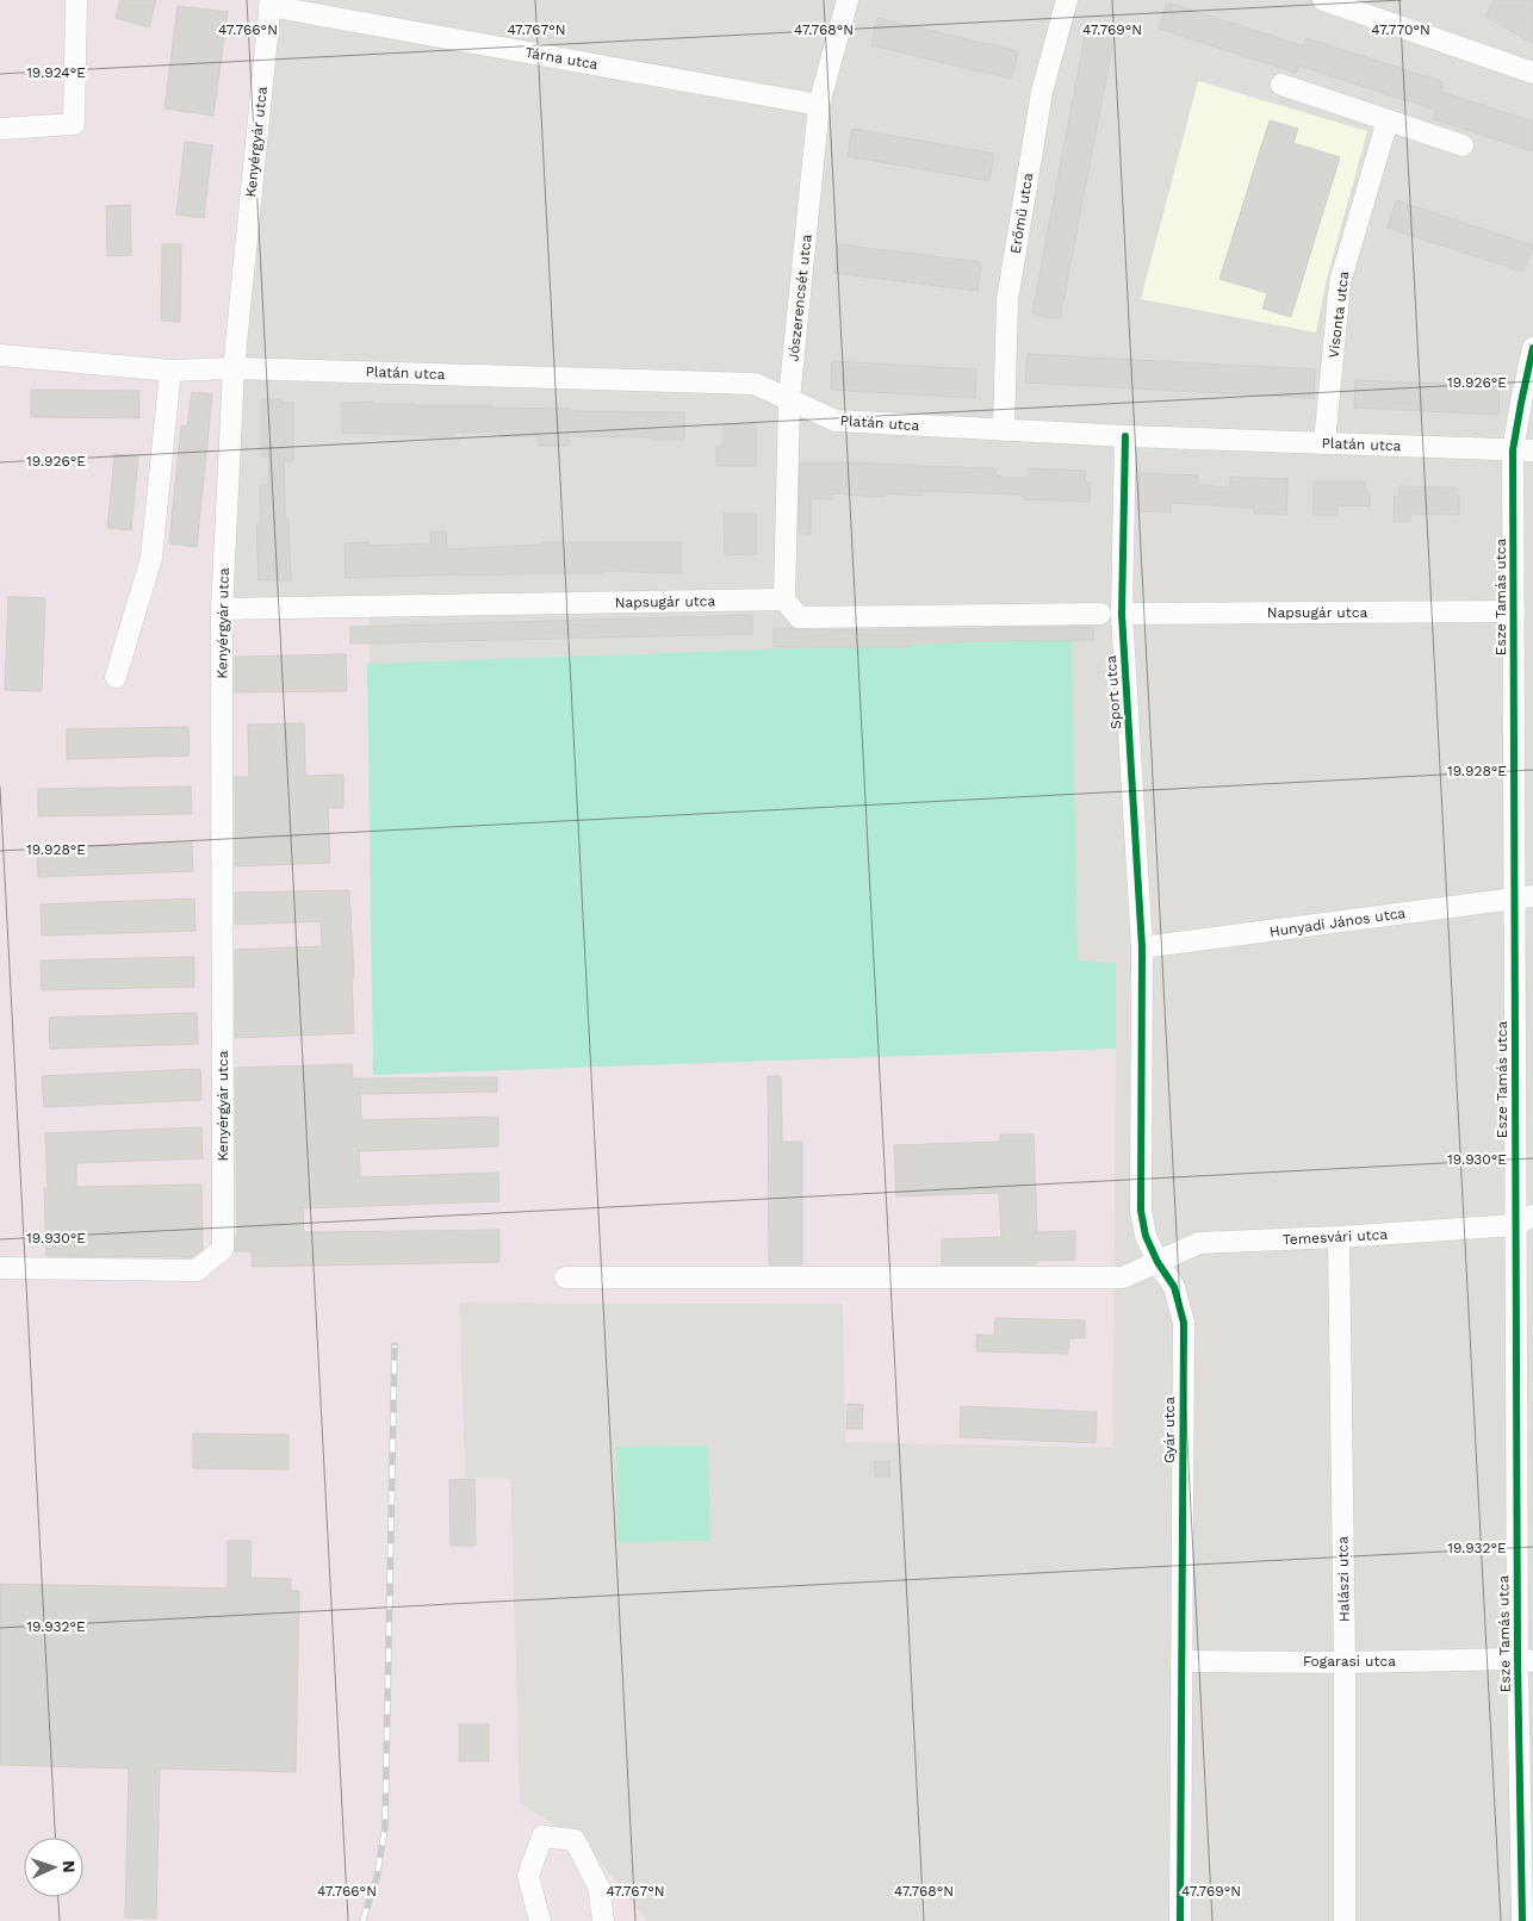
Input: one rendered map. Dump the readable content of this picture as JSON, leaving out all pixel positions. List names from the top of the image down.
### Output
{
  "streets": {
    "street": [
      "Tárna utca",
      "Kenyérgyár utca",
      "Erőmű utca",
      "Jószerencsét utca",
      "Visonta utca",
      "Platán utca",
      "Esze Tamás utca",
      "Napsugár utca",
      "Sport utca",
      "Hunyadi János utca",
      "Temesvári utca",
      "Gyár utca",
      "Halászi utca",
      "Fogarasi utca"
    ]
  },
  "crossings": [
    ["Tárna utca", "Kenyérgyár utca"],
    ["Tárna utca", "Jószerencsét utca"],
    ["Kenyérgyár utca", "Platán utca"],
    ["Kenyérgyár utca", "Napsugár utca"],
    ["Erőmű utca", "Platán utca"],
    ["Jószerencsét utca", "Platán utca"],
    ["Jószerencsét utca", "Napsugár utca"],
    ["Visonta utca", "Platán utca"],
    ["Platán utca", "Esze Tamás utca"],
    ["Platán utca", "Sport utca"],
    ["Esze Tamás utca", "Napsugár utca"],
    ["Esze Tamás utca", "Hunyadi János utca"],
    ["Esze Tamás utca", "Temesvári utca"],
    ["Esze Tamás utca", "Fogarasi utca"],
    ["Napsugár utca", "Sport utca"],
    ["Sport utca", "Hunyadi János utca"],
    ["Sport utca", "Gyár utca"],
    ["Hunyadi János utca", "Gyár utca"],
    ["Temesvári utca", "Gyár utca"],
    ["Temesvári utca", "Halászi utca"],
    ["Gyár utca", "Fogarasi utca"],
    ["Halászi utca", "Fogarasi utca"]
  ],
  "north": "right",
  "coordinates": [
    "47.766°N",
    "47.767°N",
    "47.768°N",
    "47.769°N",
    "47.770°N",
    "19.924°E",
    "19.926°E",
    "19.928°E",
    "19.930°E",
    "19.932°E"
  ]
}
